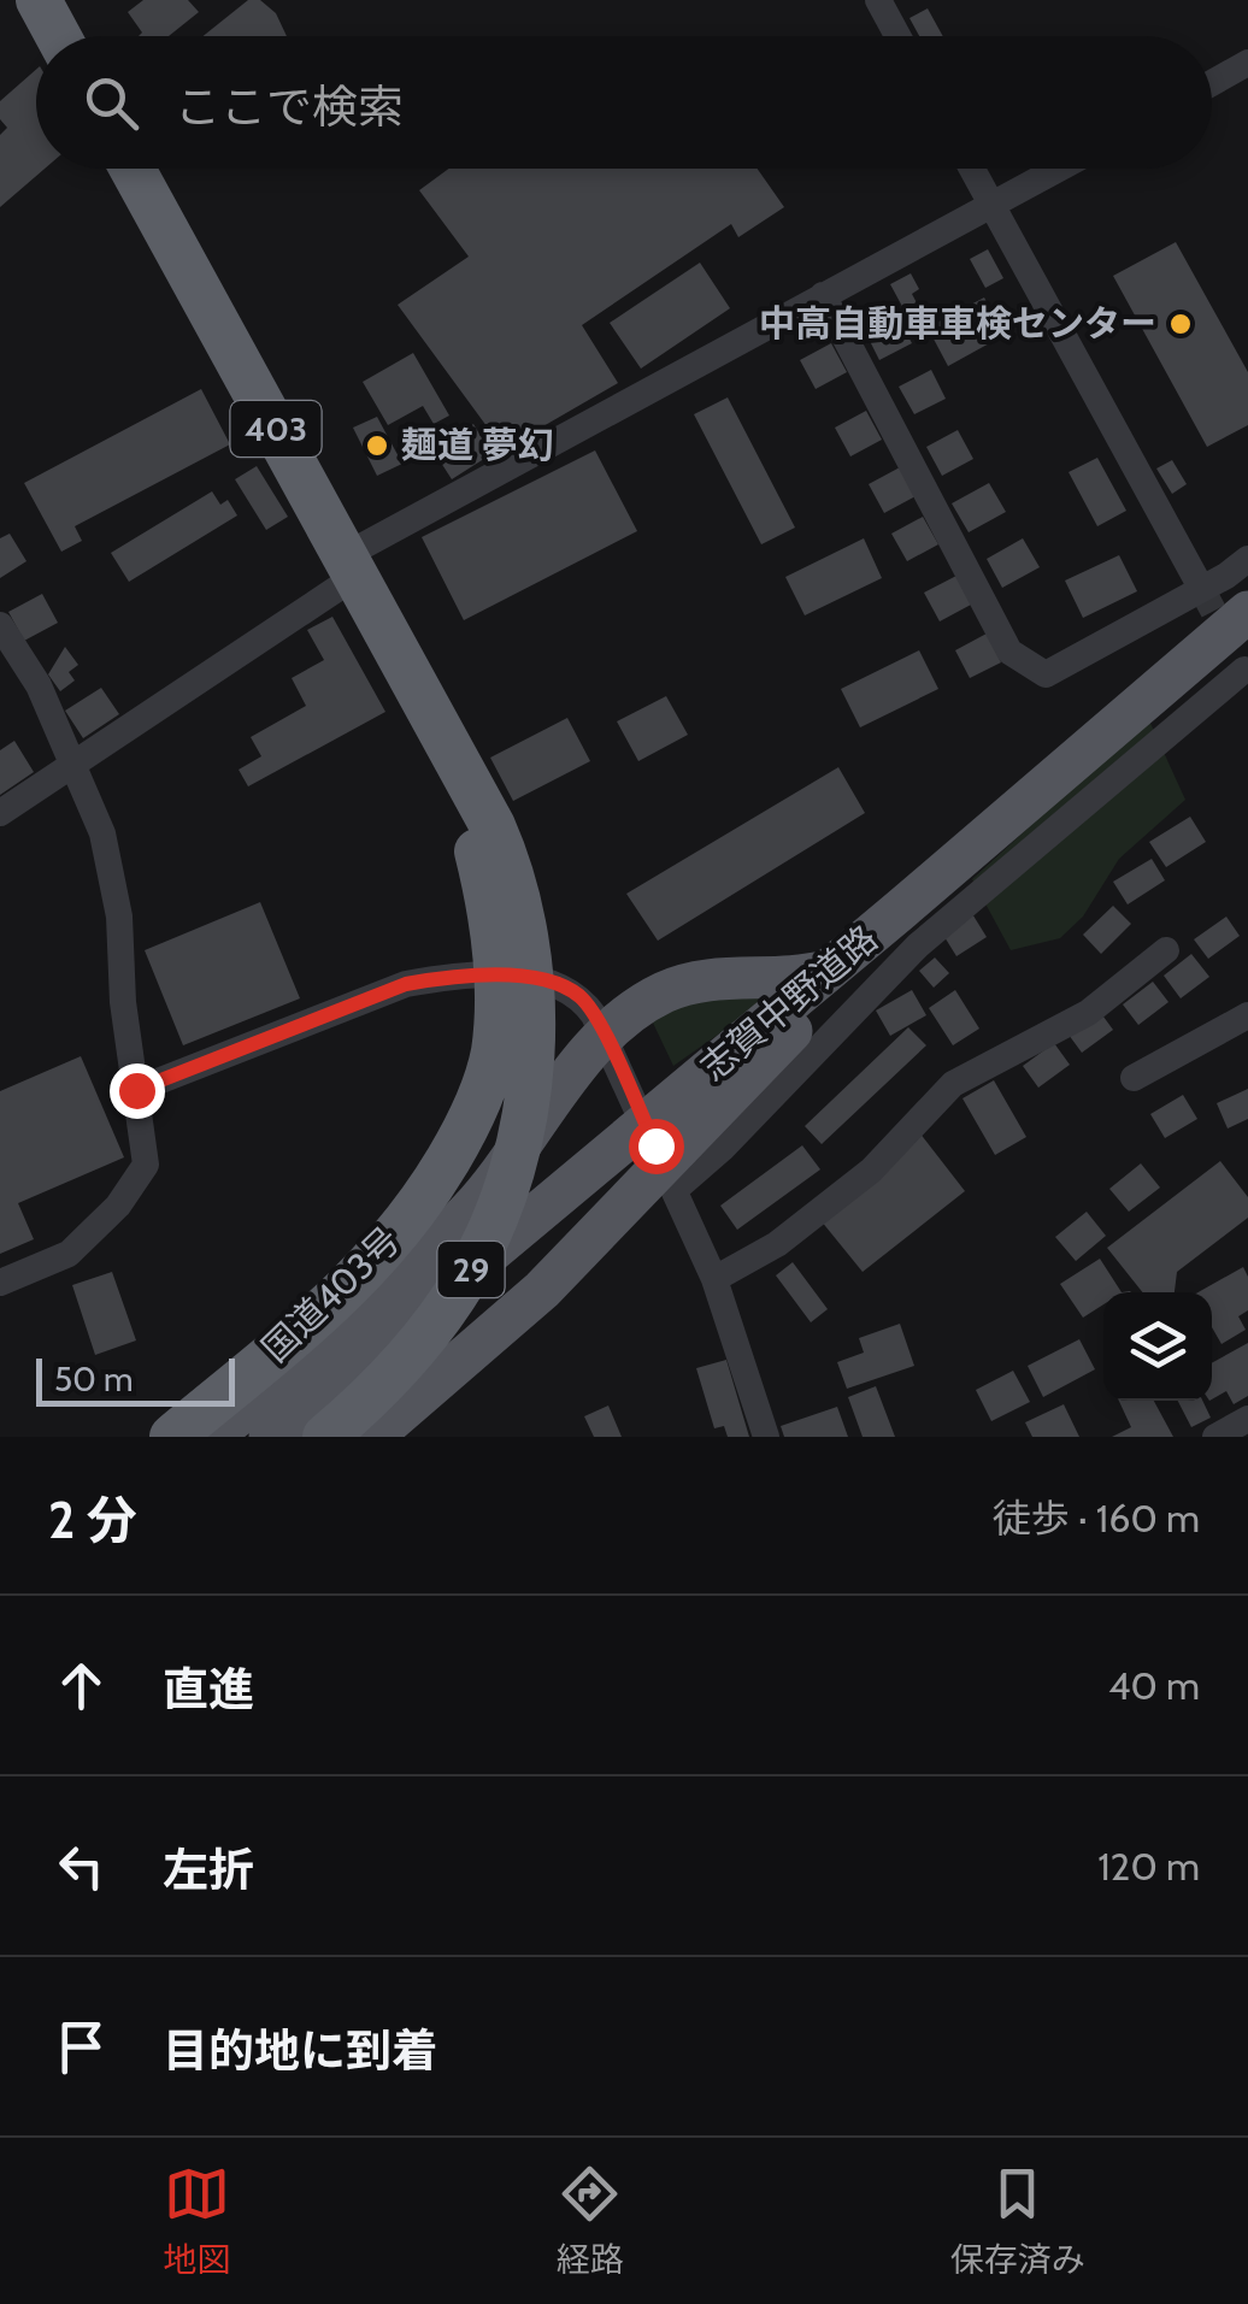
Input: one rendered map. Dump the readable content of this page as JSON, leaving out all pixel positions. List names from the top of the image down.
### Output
{
  "streets": {
    "highway": ["403", "国道403号"],
    "main road": ["志賀中野道路", "29"]
  },
  "crossings": [
    ["志賀中野道路", "29"]
  ],
  "places": ["中高自動車車検センター", "麺道 夢幻"],
  "scale_bar": "50 m",
  "page": {
    "search": "ここで検索",
    "scale": "50 m",
    "heading": ["2 分", "徒歩 · 160 m"],
    "list": [
      ["直進", "40 m"],
      ["左折", "120 m"],
      "目的地に到着"
    ],
    "nav": ["地図", "経路", "保存済み"]
  }
}
